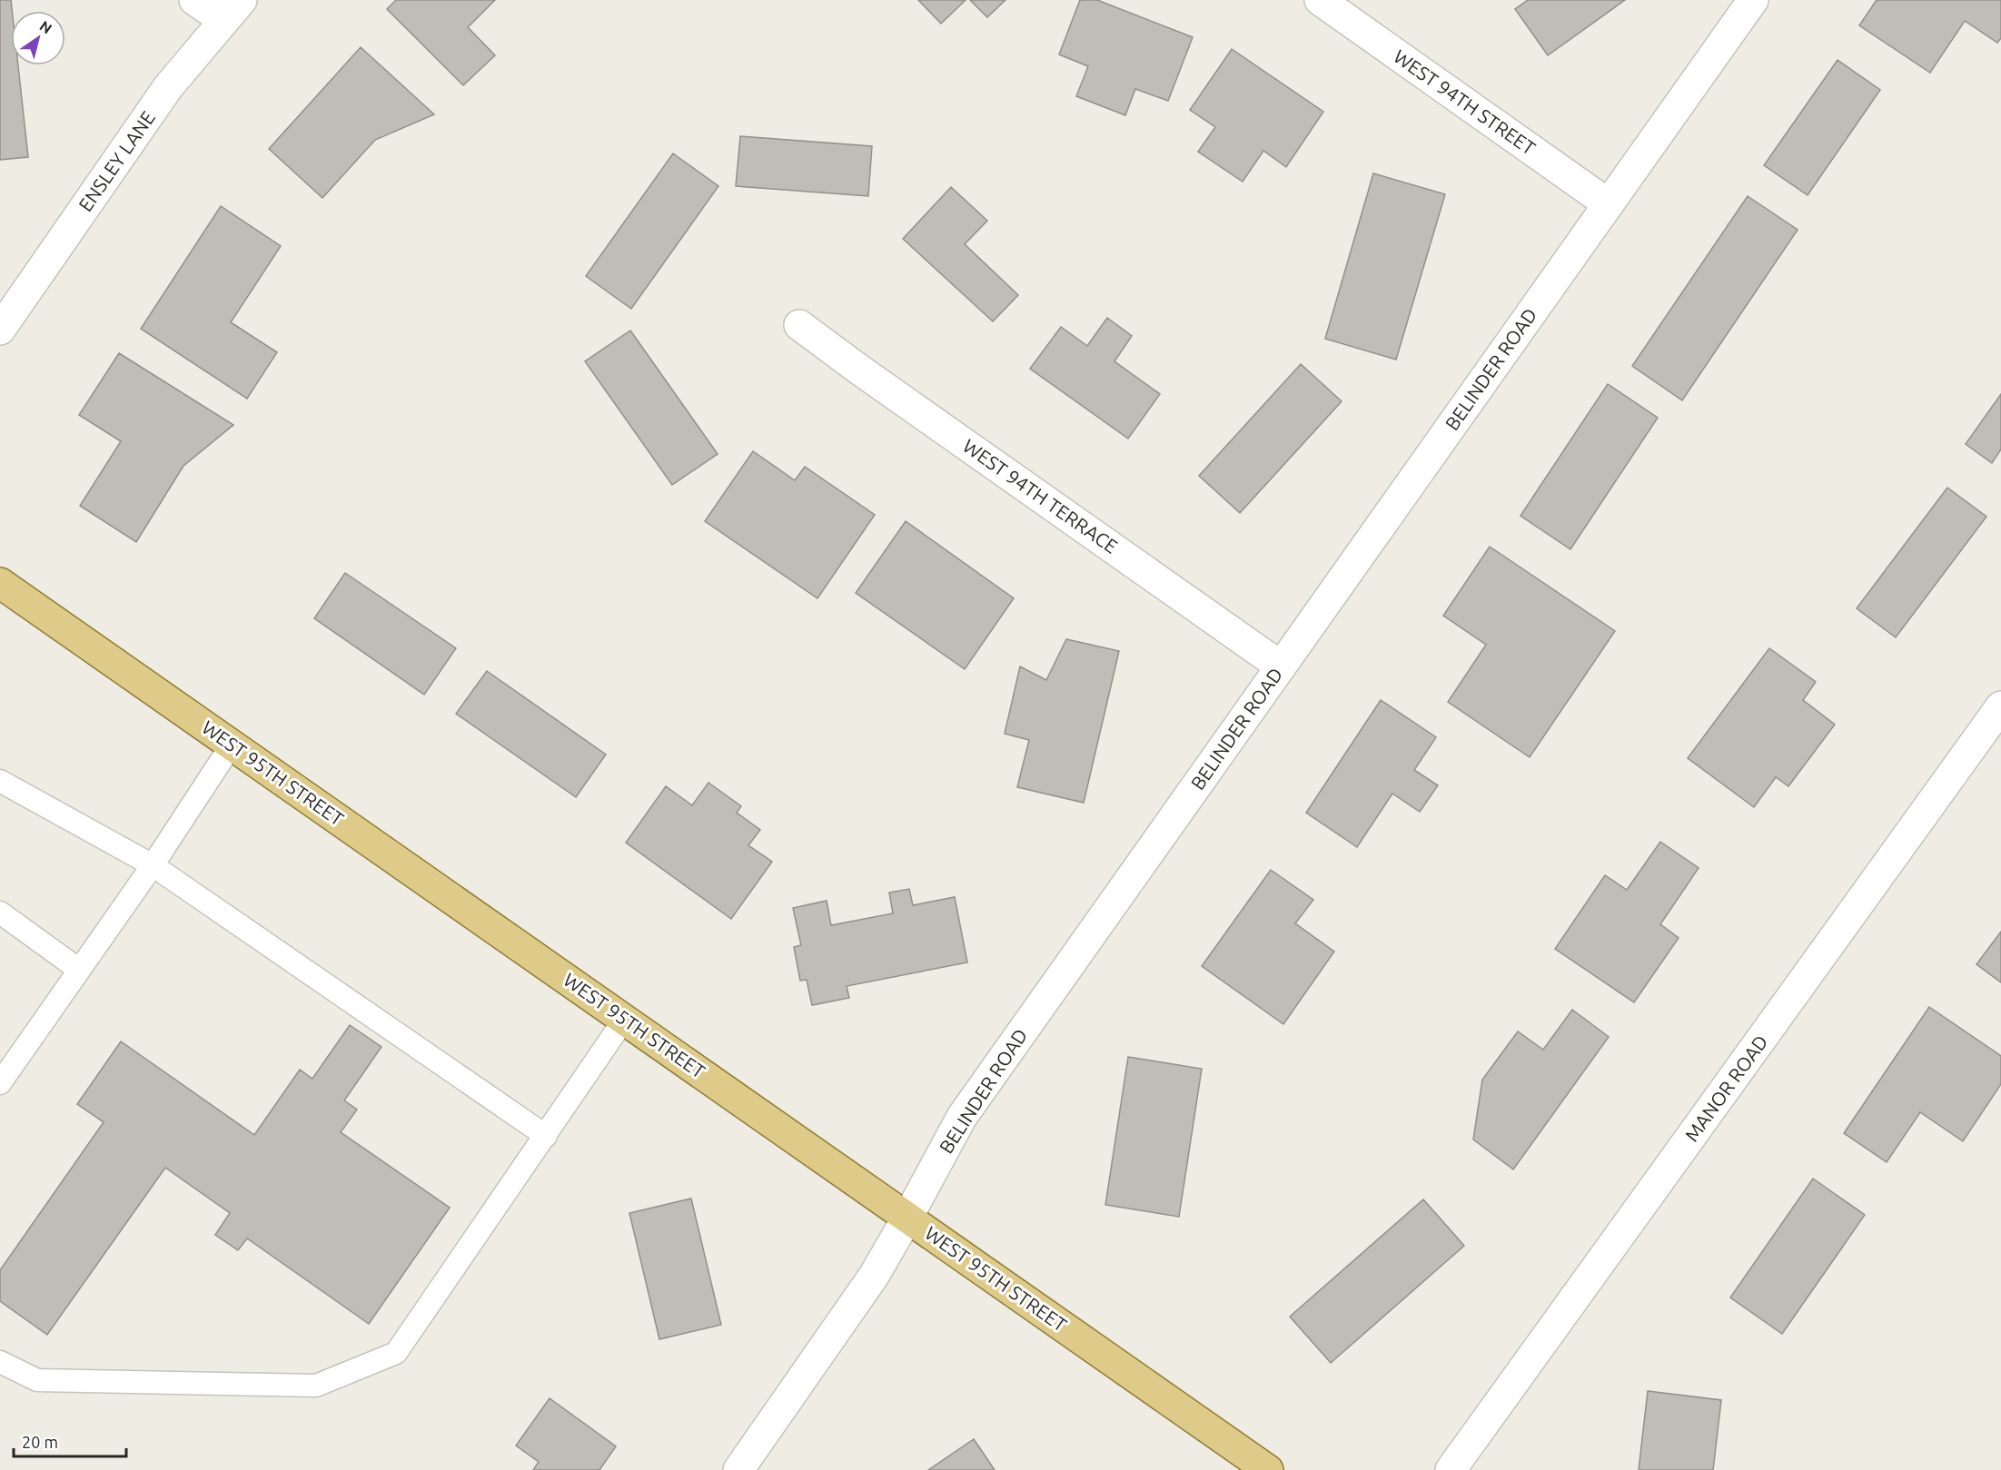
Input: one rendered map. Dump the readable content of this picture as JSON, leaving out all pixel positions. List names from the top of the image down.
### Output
{
  "streets": {
    "main road": ["WEST 95TH STREET"],
    "street": [
      "WEST 94TH STREET",
      "ENSLEY LANE",
      "BELINDER ROAD",
      "WEST 94TH TERRACE",
      "MANOR ROAD"
    ]
  },
  "crossings": [
    ["WEST 94TH STREET", "BELINDER ROAD"],
    ["BELINDER ROAD", "WEST 94TH TERRACE"],
    ["BELINDER ROAD", "WEST 95TH STREET"]
  ],
  "scale_bar": "20 m",
  "north": "top right"
}
